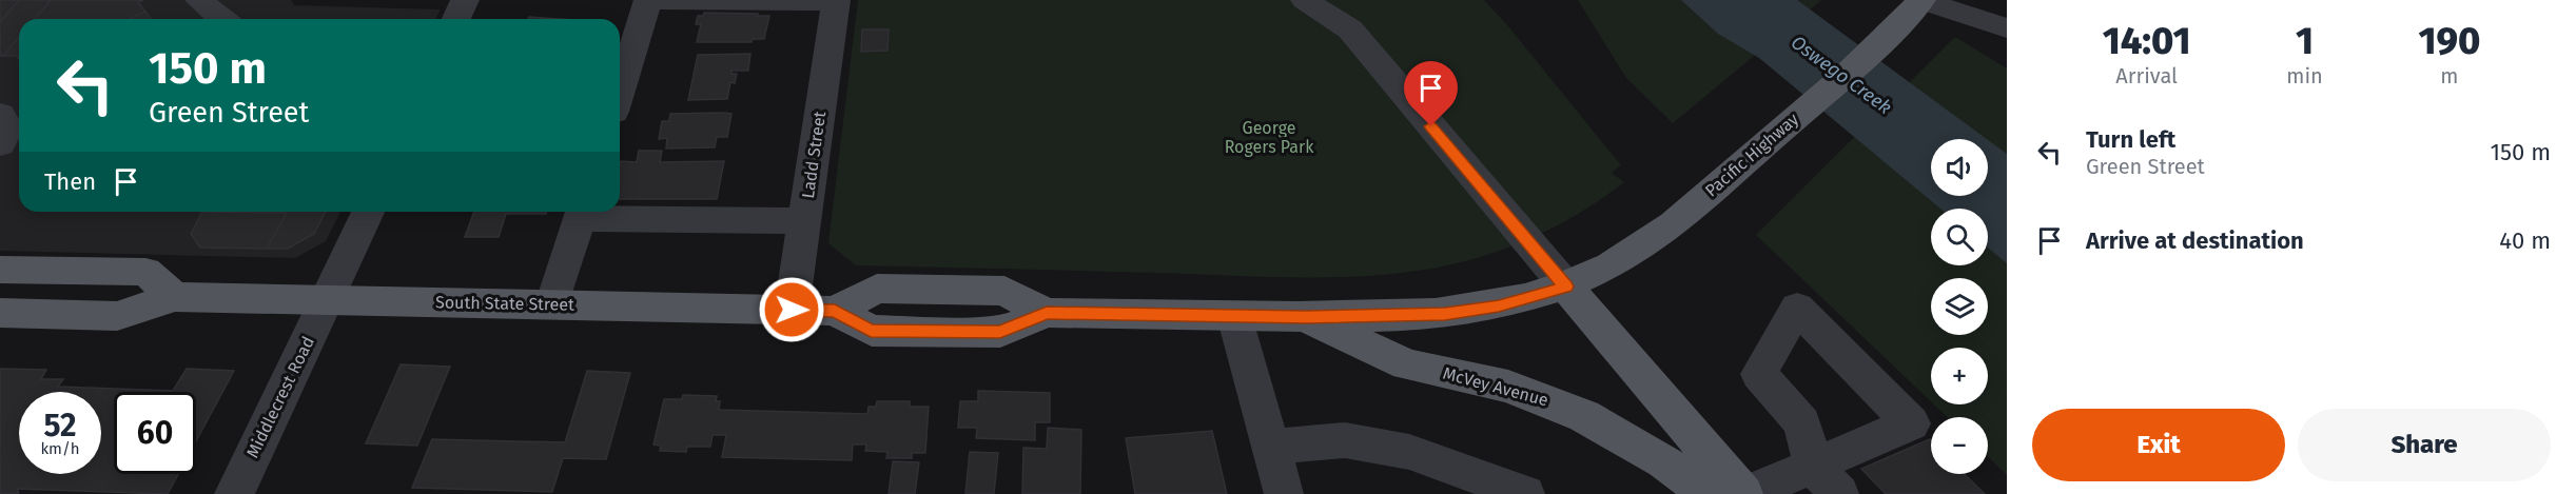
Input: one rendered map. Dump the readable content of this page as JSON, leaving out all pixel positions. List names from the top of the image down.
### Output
{
  "streets": {
    "main road": ["Pacific Highway", "South State Street", "McVey Avenue"],
    "street": ["Ladd Street", "Middlecrest Road"]
  },
  "crossings": [
    ["Ladd Street", "South State Street"],
    ["Pacific Highway", "South State Street"],
    ["South State Street", "McVey Avenue"],
    ["South State Street", "Middlecrest Road"]
  ],
  "water": ["Oswego Creek"],
  "parks": ["George Rogers Park"],
  "page": {
    "eta": [
      "14:01",
      "Arrival",
      "1",
      "min",
      "190",
      "m"
    ],
    "turn": ["150 m", "Green Street"],
    "list": [
      {
        "name": "Turn left",
        "note": "Green Street",
        "value": "150 m"
      },
      {
        "name": "Arrive at destination",
        "value": "40 m"
      }
    ],
    "map_buttons": ["+", "−"],
    "then": "Then",
    "speed": "52 km/h",
    "limit": "60",
    "buttons": ["Exit", "Share"]
  }
}
